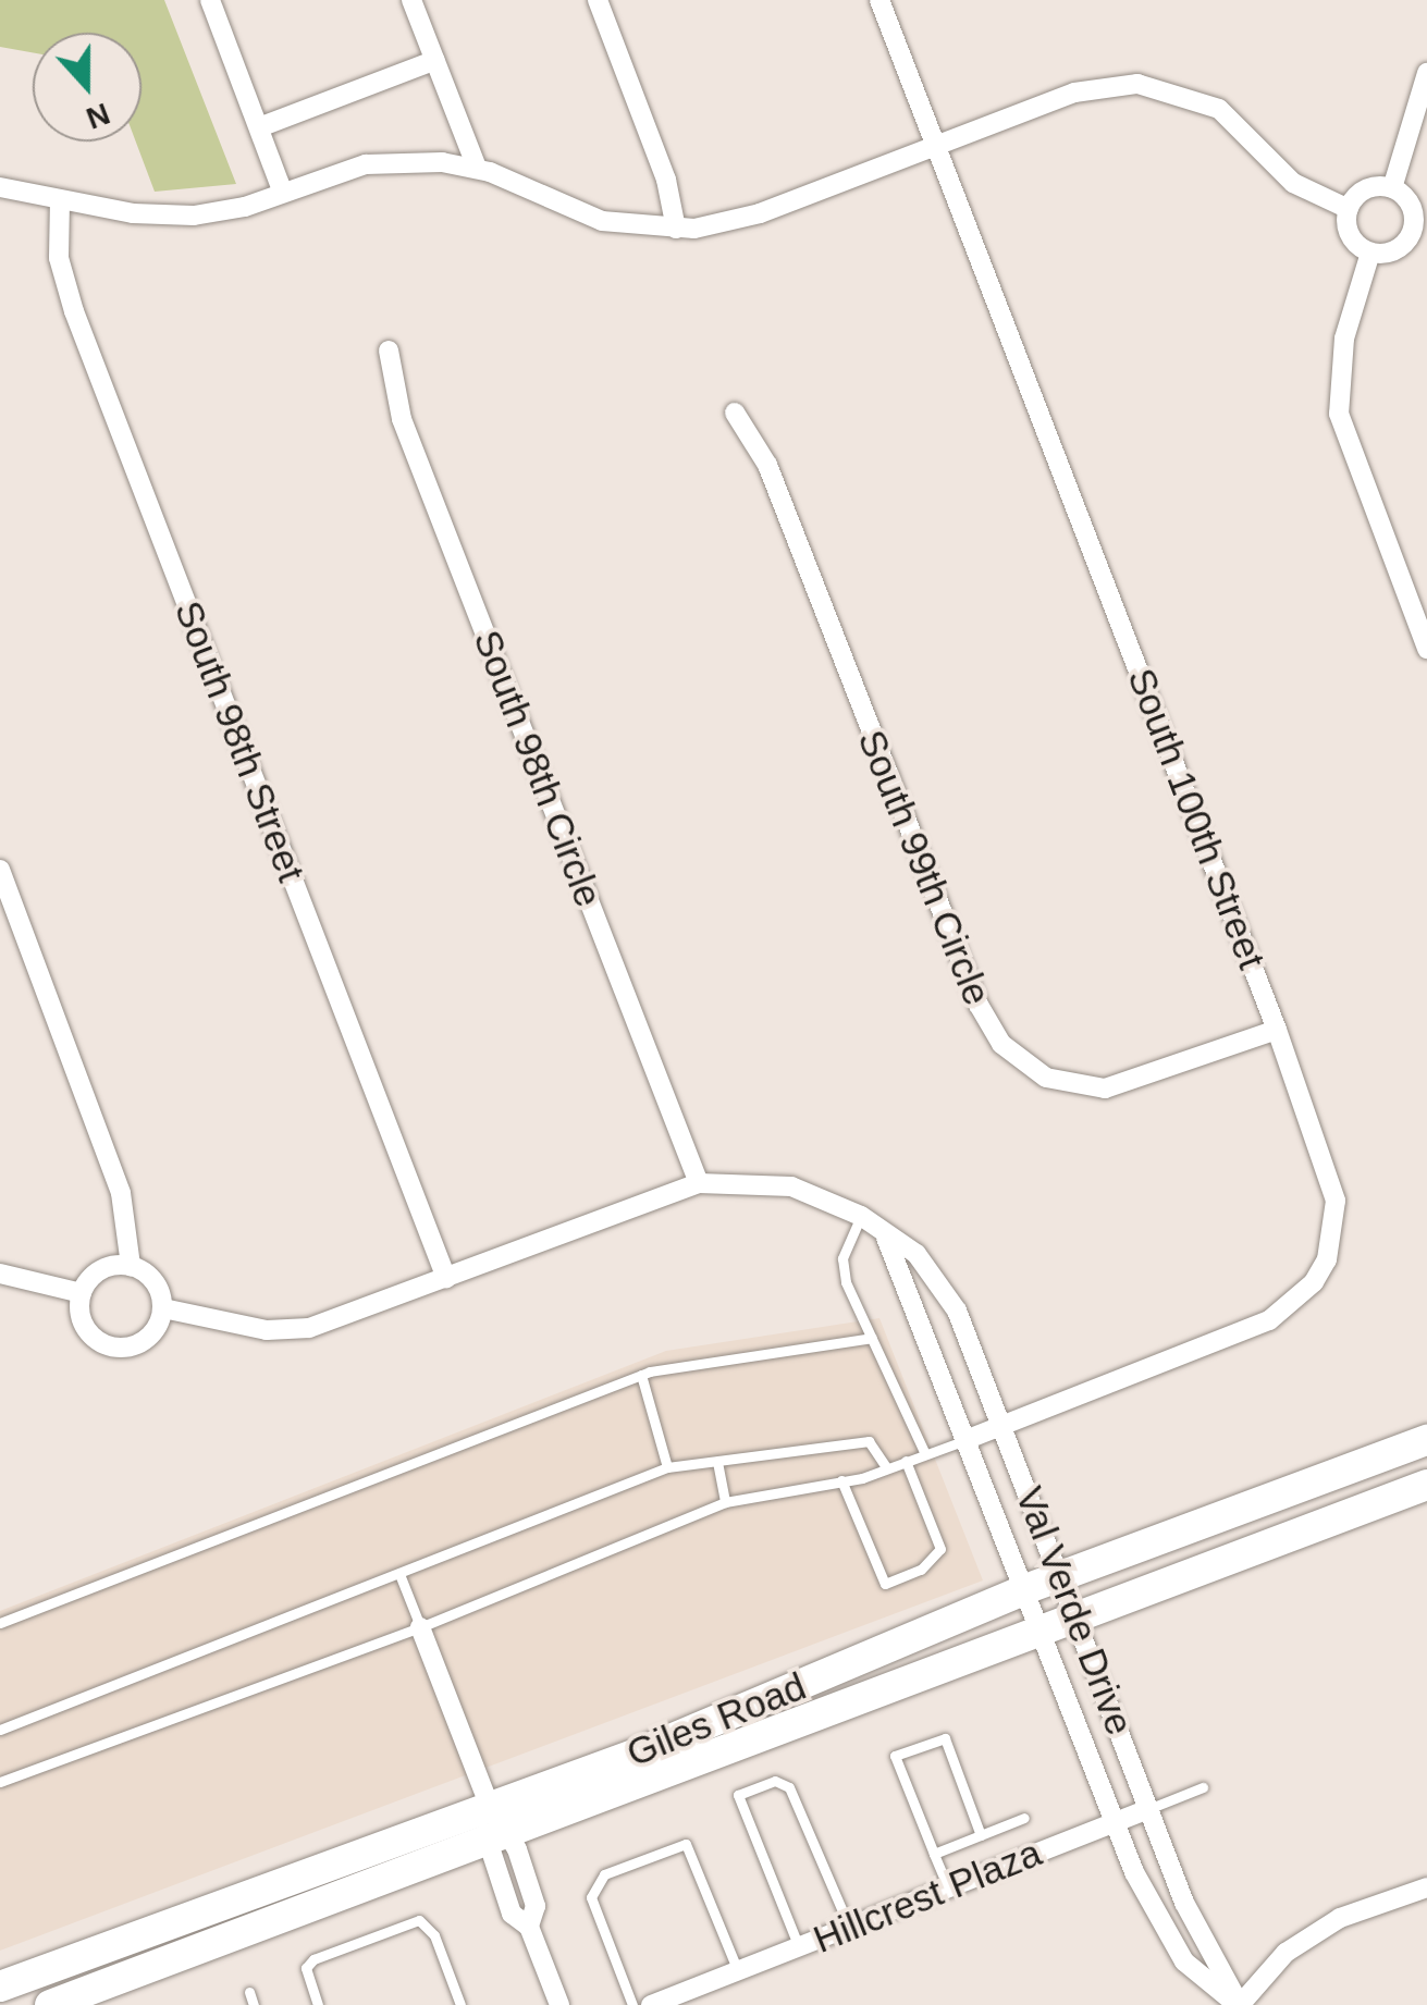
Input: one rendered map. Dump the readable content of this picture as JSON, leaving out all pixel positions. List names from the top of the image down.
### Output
{
  "streets": {
    "main road": ["Giles Road"],
    "street": [
      "South 98th Street",
      "South 98th Circle",
      "South 100th Street",
      "South 99th Circle",
      "Val Verde Drive",
      "Hillcrest Plaza"
    ]
  },
  "crossings": [
    ["South 98th Street", "Val Verde Drive"],
    ["South 98th Circle", "Val Verde Drive"],
    ["South 100th Street", "South 99th Circle"],
    ["South 100th Street", "Val Verde Drive"],
    ["Val Verde Drive", "Giles Road"],
    ["Val Verde Drive", "Hillcrest Plaza"]
  ],
  "north": "bottom"
}
